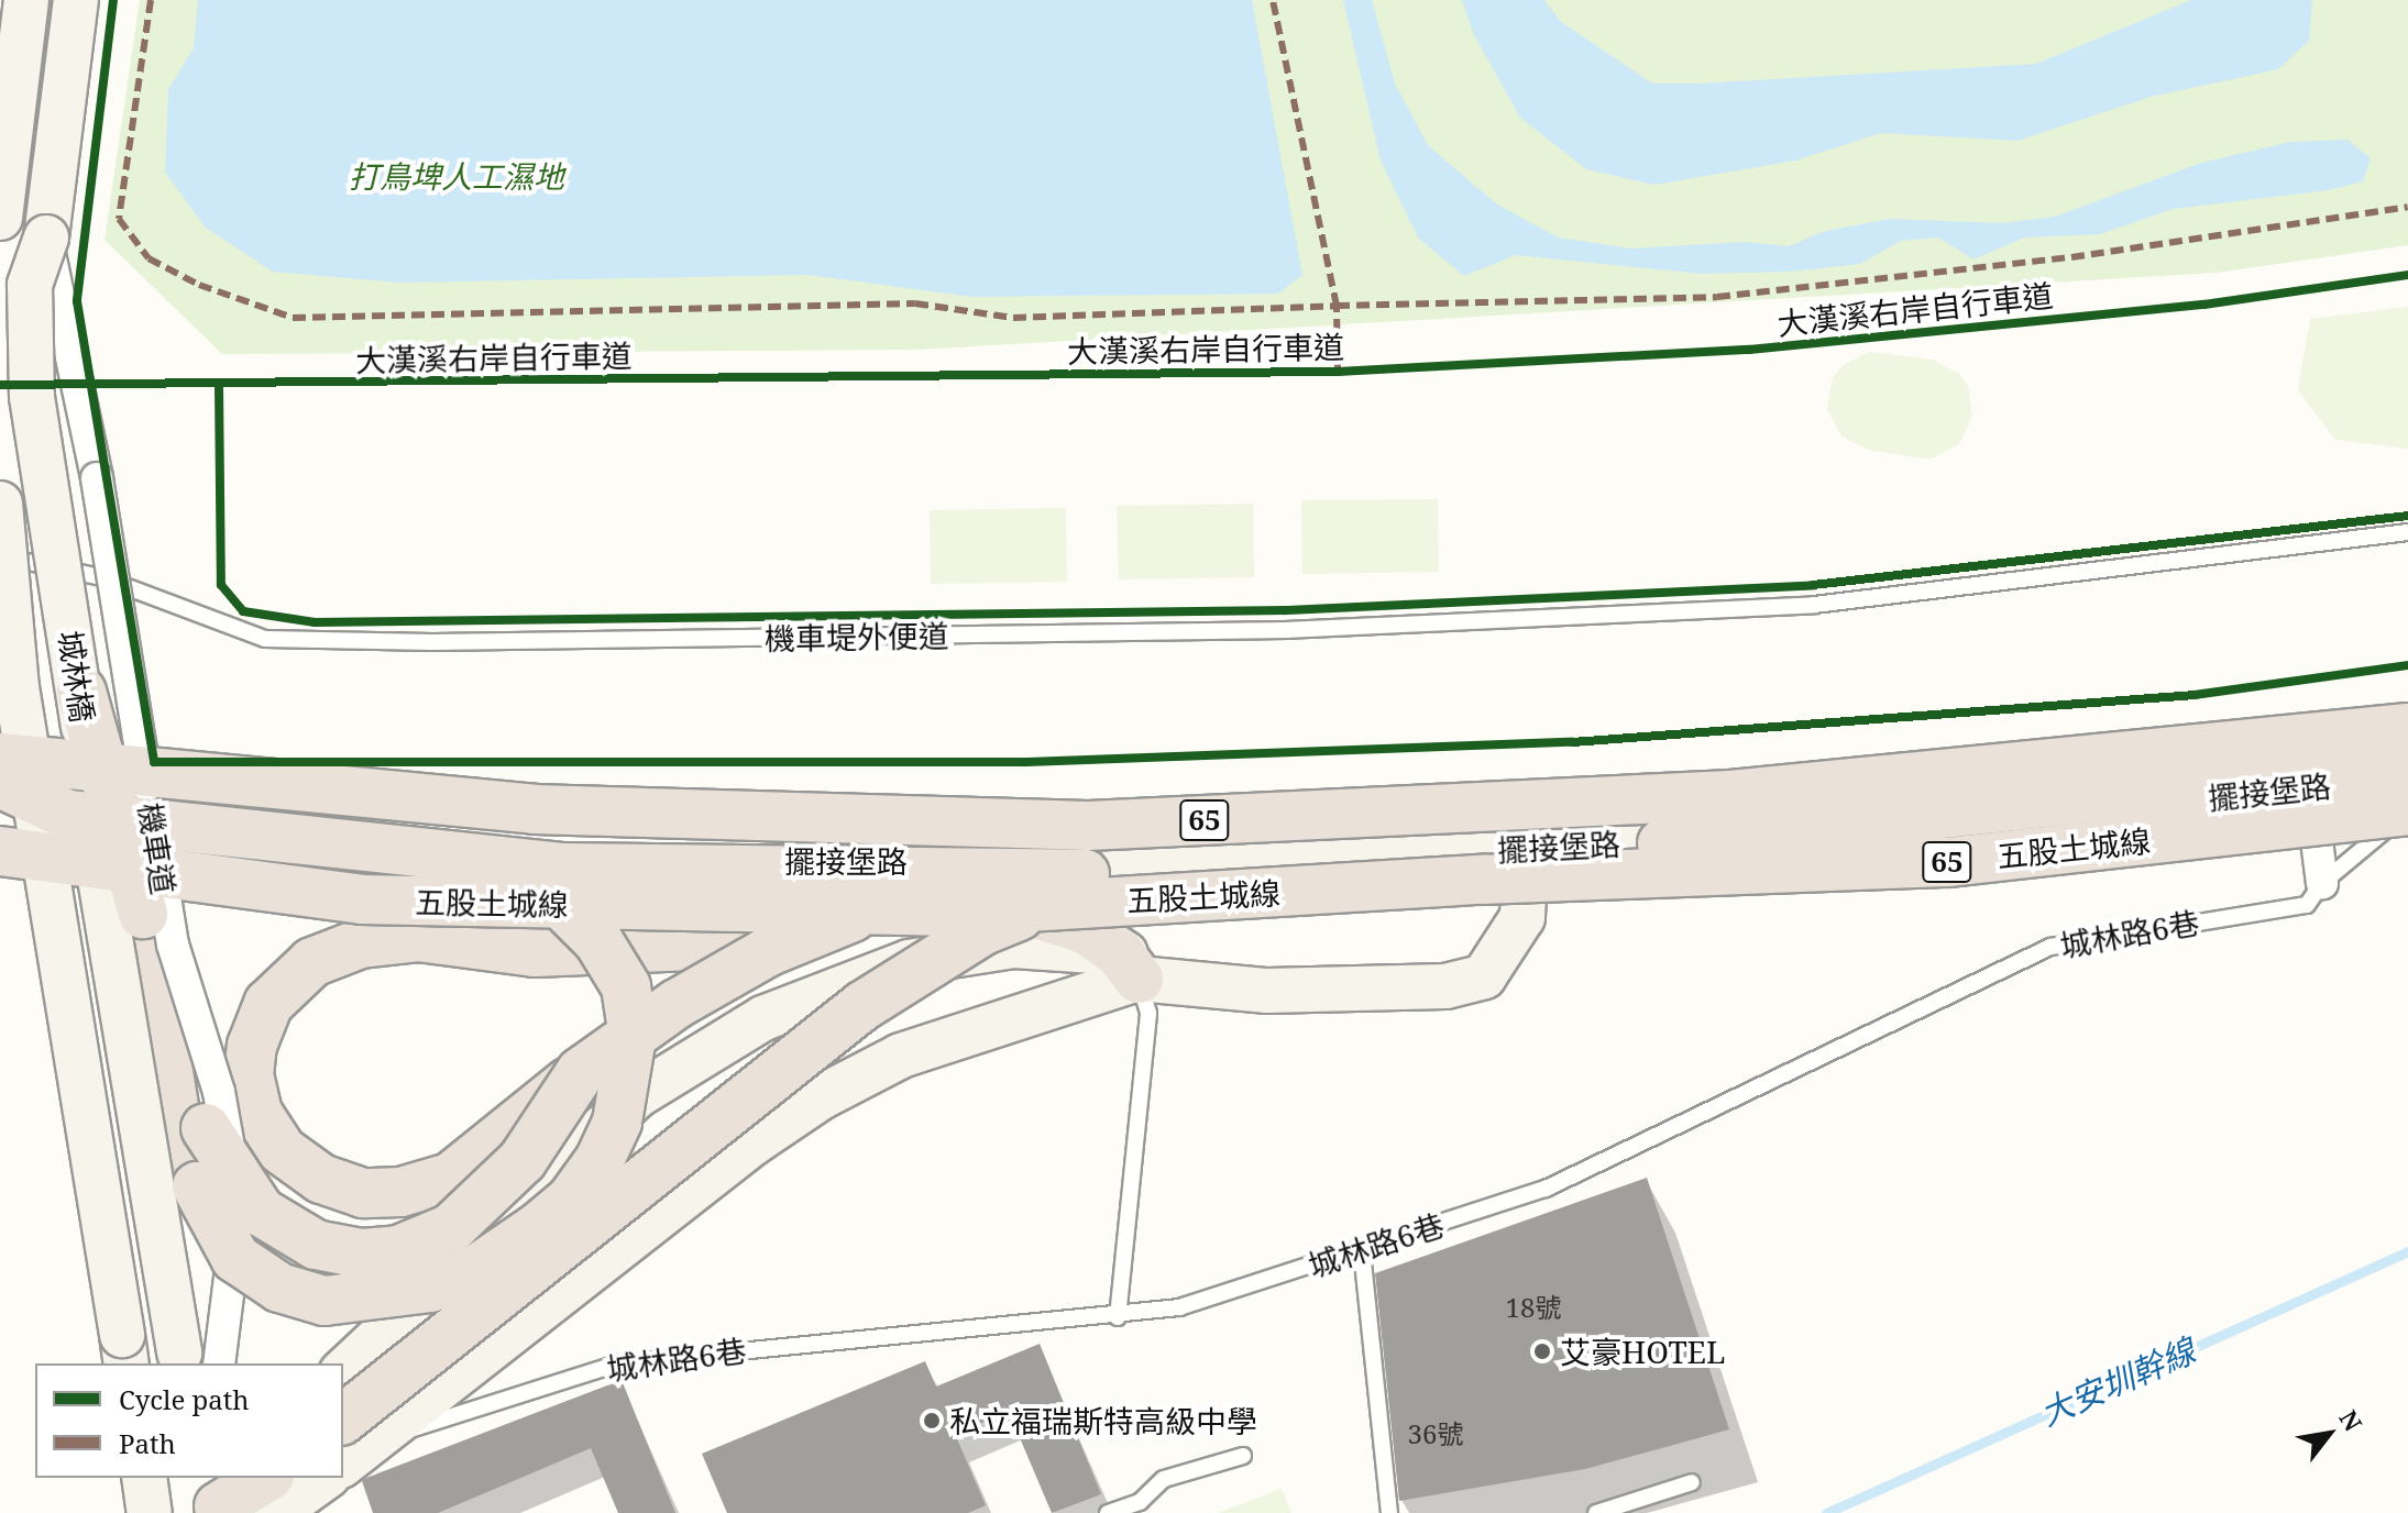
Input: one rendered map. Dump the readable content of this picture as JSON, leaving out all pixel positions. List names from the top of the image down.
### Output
{
  "streets": {
    "highway": ["65", "五股土城線"],
    "street": ["城林橋", "擺接堡路", "機車道"],
    "lane": ["機車堤外便道", "城林路6巷"],
    "cycle path": ["大漢溪右岸自行車道"]
  },
  "crossings": [
    ["城林橋", "機車道"],
    ["五股土城線", "城林路6巷"]
  ],
  "water": ["大安圳幹線"],
  "parks": ["打鳥埤人工濕地"],
  "places": ["艾豪HOTEL", "私立福瑞斯特高級中學"],
  "house_numbers": ["18號", "36號"],
  "legend": ["Cycle path", "Path"],
  "north": "top right"
}
